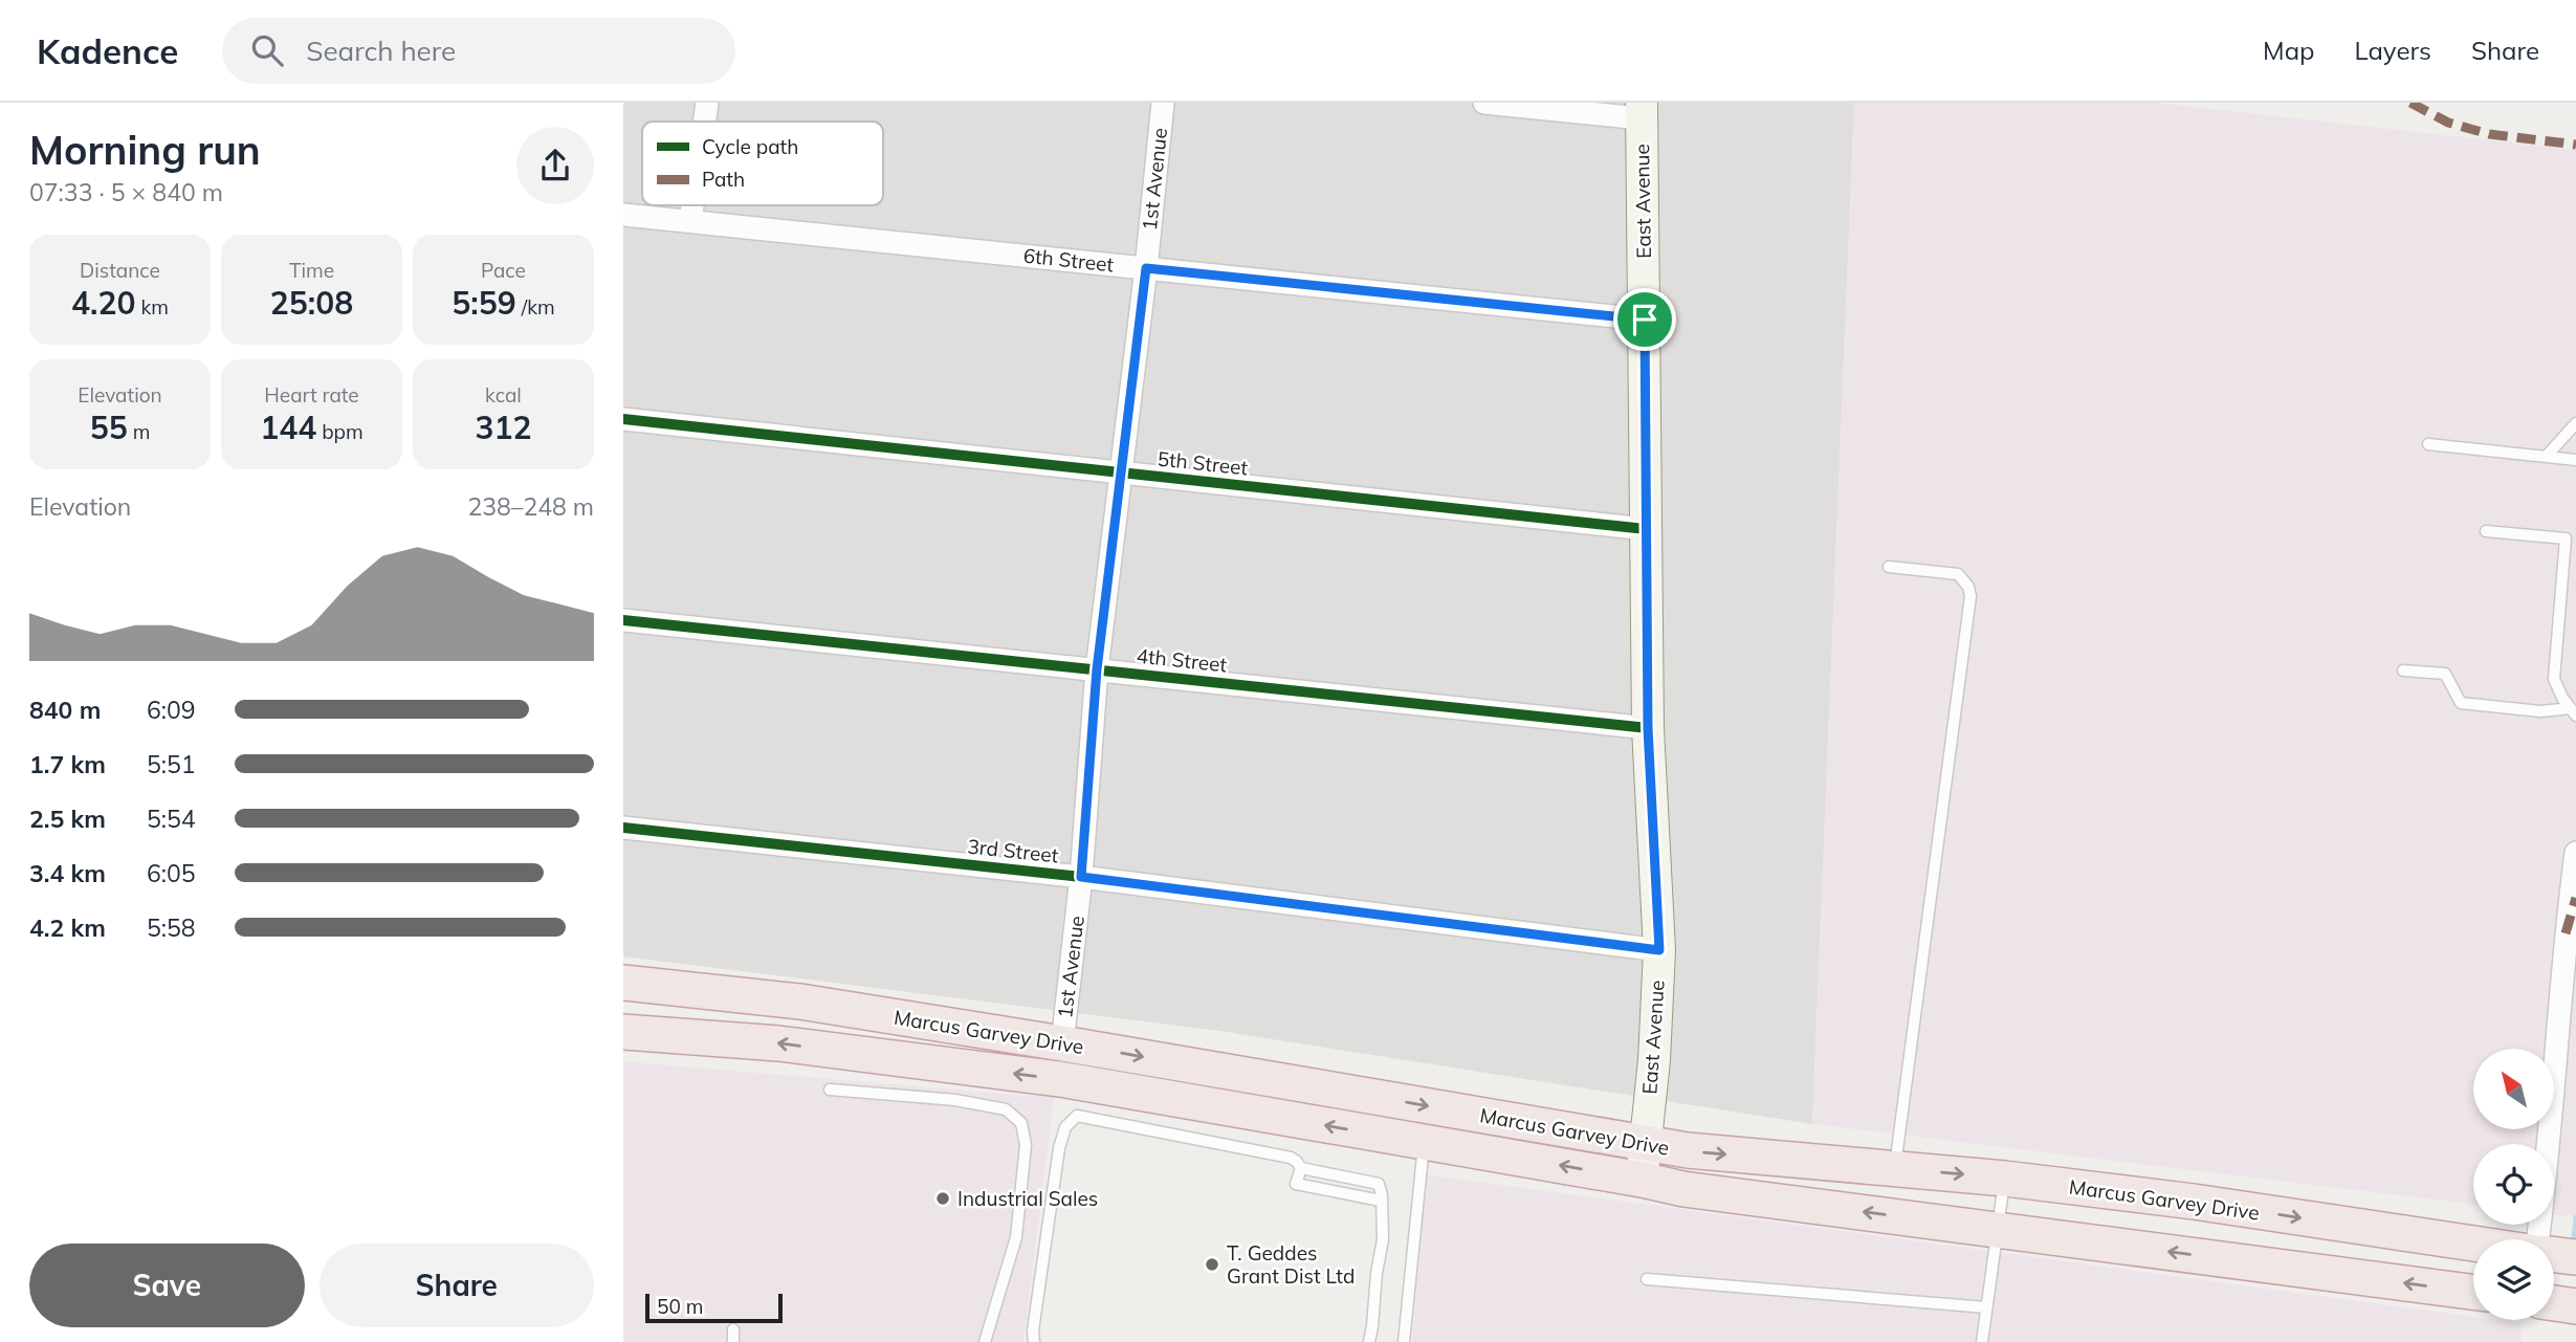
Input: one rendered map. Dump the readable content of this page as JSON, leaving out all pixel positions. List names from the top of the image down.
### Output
{
  "streets": {
    "highway": ["Marcus Garvey Drive"],
    "main road": ["East Avenue"],
    "street": [
      "1st Avenue",
      "6th Street",
      "5th Street",
      "4th Street",
      "3rd Street"
    ]
  },
  "crossings": [
    ["1st Avenue", "6th Street"],
    ["1st Avenue", "5th Street"],
    ["1st Avenue", "4th Street"],
    ["1st Avenue", "3rd Street"],
    ["1st Avenue", "Marcus Garvey Drive"],
    ["East Avenue", "6th Street"],
    ["East Avenue", "5th Street"],
    ["East Avenue", "4th Street"],
    ["East Avenue", "3rd Street"],
    ["East Avenue", "Marcus Garvey Drive"]
  ],
  "places": ["Industrial Sales", "T. Geddes Grant Dist Ltd"],
  "legend": ["Cycle path", "Path"],
  "scale_bar": "50 m",
  "north": "top left",
  "page": {
    "header": "Kadence",
    "search": "Search here",
    "nav": ["Map", "Layers", "Share"],
    "heading": ["Morning run", "07:33 · 5 × 840 m"],
    "stats": [
      ["Distance", "4.20 km"],
      ["Time", "25:08"],
      ["Pace", "5:59 /km"],
      ["Elevation", "55 m"],
      ["Heart rate", "144 bpm"],
      ["kcal", "312"]
    ],
    "chart": ["Elevation", "238–248 m"],
    "list": [
      {
        "name": "840 m",
        "note": "6:09"
      },
      {
        "name": "1.7 km",
        "note": "5:51"
      },
      {
        "name": "2.5 km",
        "note": "5:54"
      },
      {
        "name": "3.4 km",
        "note": "6:05"
      },
      {
        "name": "4.2 km",
        "note": "5:58"
      }
    ],
    "buttons": ["Save", "Share"],
    "scale": "50 m"
  }
}
